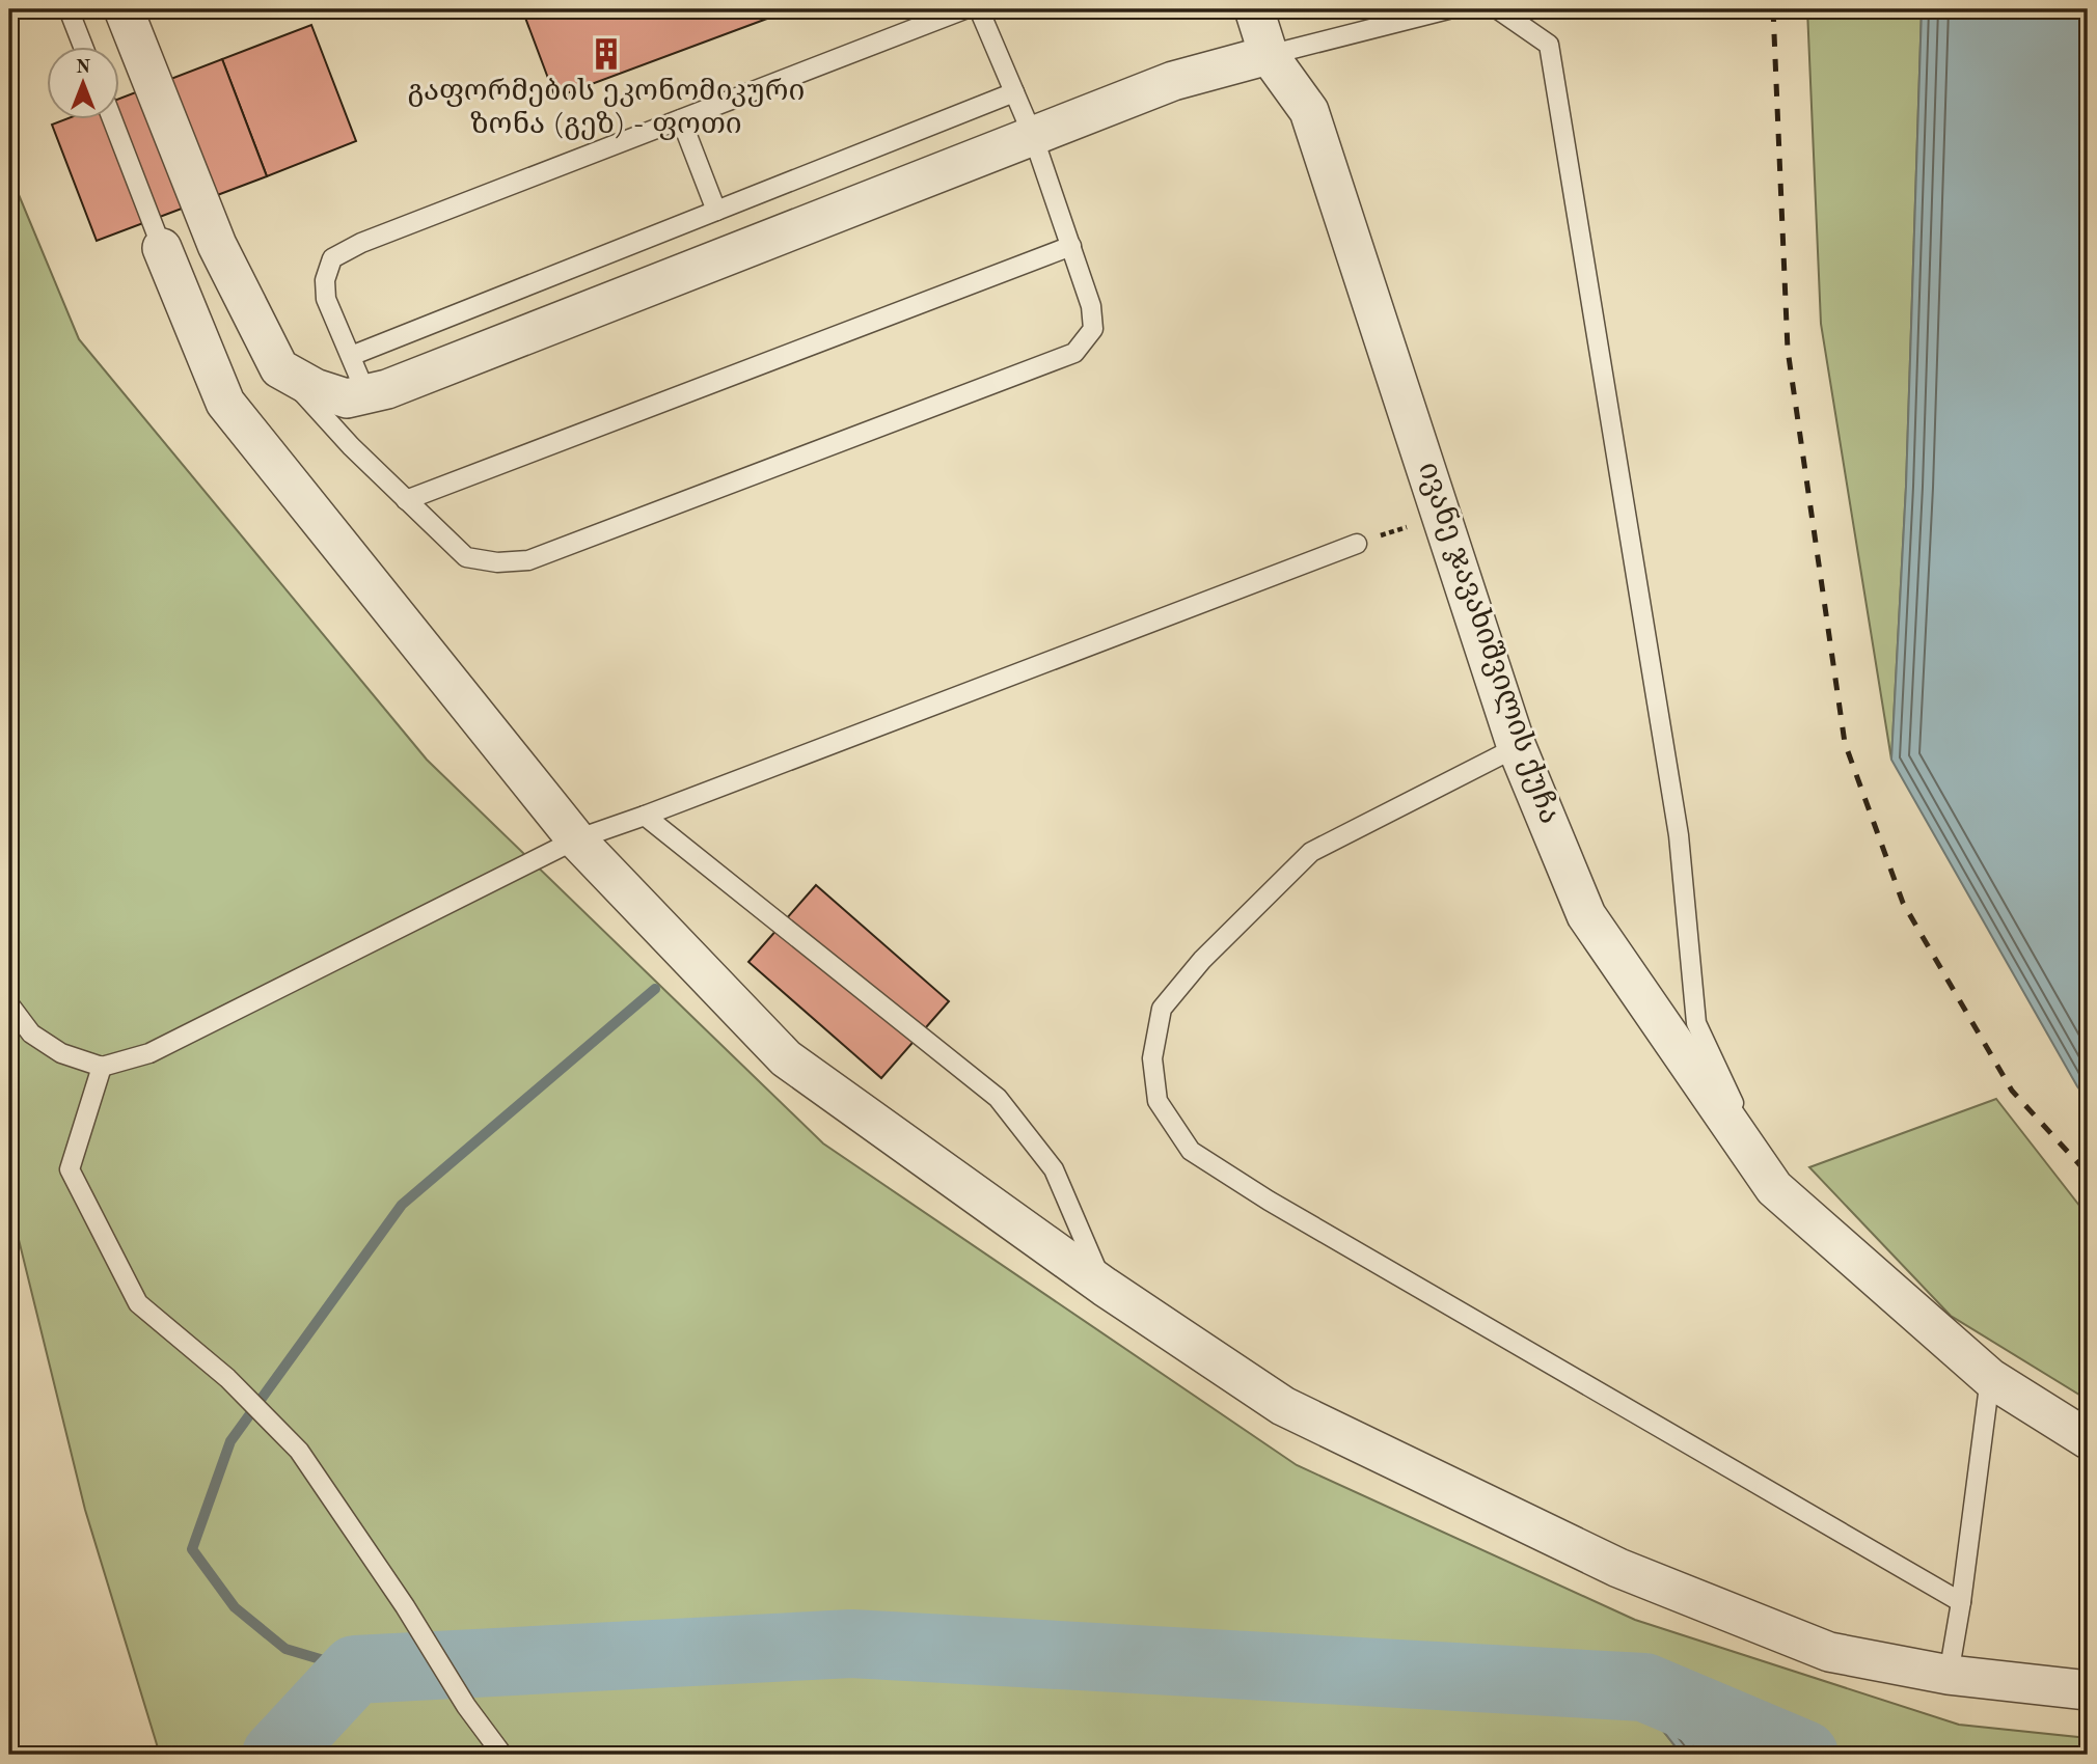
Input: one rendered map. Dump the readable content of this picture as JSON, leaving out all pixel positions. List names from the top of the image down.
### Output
{
  "streets": {
    "street": ["ივანე ჯავახიშვილის ქუჩა"]
  },
  "places": {
    "building": ["გაფორმების ეკონომიკური ზონა (გეზ) - ფოთი"]
  },
  "north": "top"
}
